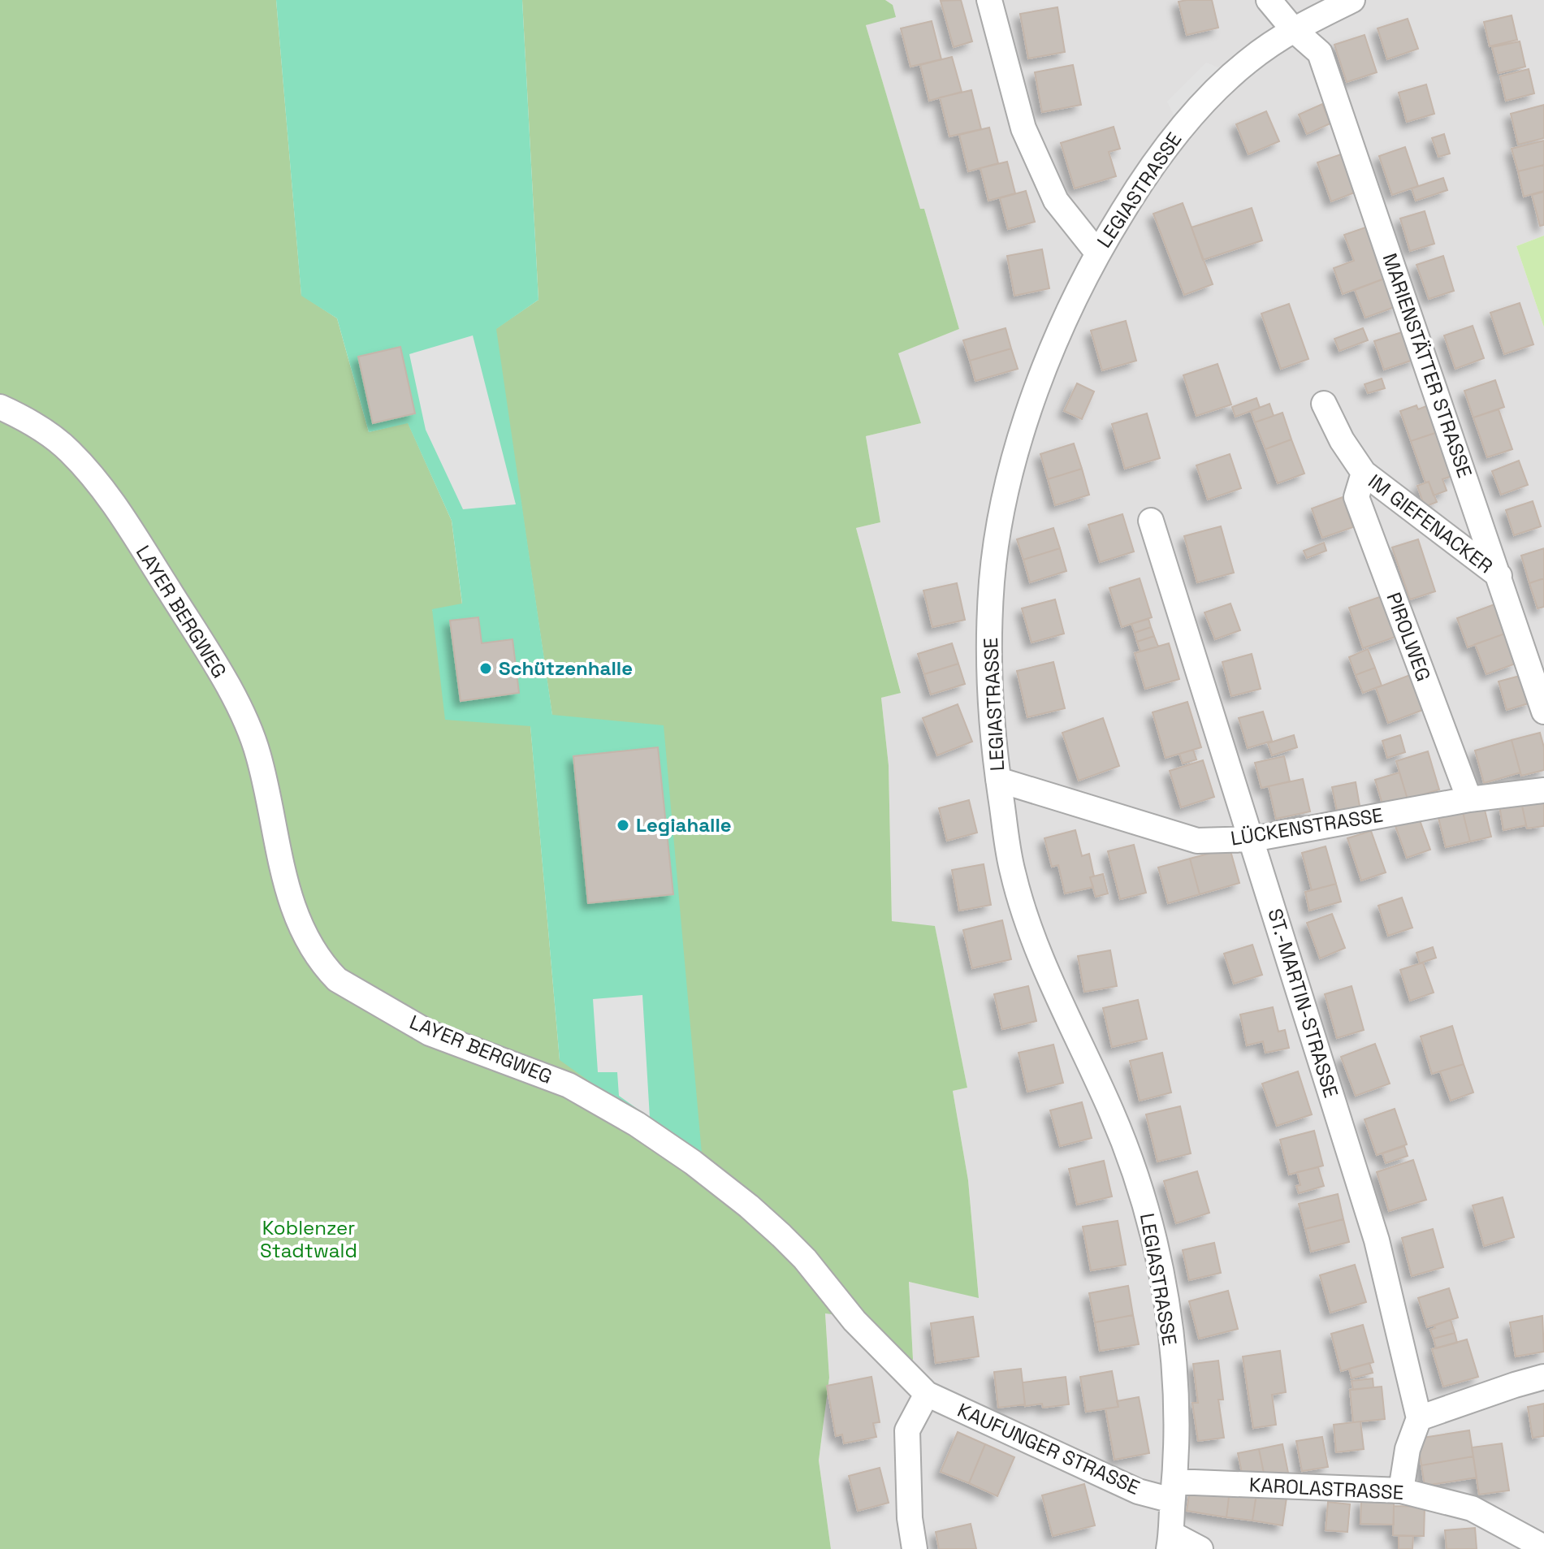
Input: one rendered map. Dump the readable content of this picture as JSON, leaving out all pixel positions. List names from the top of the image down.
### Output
{
  "streets": {
    "street": [
      "LEGIASTRASSE",
      "MARIENSTÄTTER STRASSE",
      "IM GIEFENACKER",
      "LAYER BERGWEG",
      "PIROLWEG",
      "LÜCKENSTRASSE",
      "ST.-MARTIN-STRASSE",
      "KAUFUNGER STRASSE",
      "KAROLASTRASSE"
    ]
  },
  "crossings": [
    ["LEGIASTRASSE", "MARIENSTÄTTER STRASSE"],
    ["LEGIASTRASSE", "LÜCKENSTRASSE"],
    ["LEGIASTRASSE", "KAUFUNGER STRASSE"],
    ["LEGIASTRASSE", "KAROLASTRASSE"],
    ["MARIENSTÄTTER STRASSE", "IM GIEFENACKER"],
    ["IM GIEFENACKER", "PIROLWEG"],
    ["LAYER BERGWEG", "KAUFUNGER STRASSE"],
    ["PIROLWEG", "LÜCKENSTRASSE"],
    ["LÜCKENSTRASSE", "ST.-MARTIN-STRASSE"],
    ["KAUFUNGER STRASSE", "KAROLASTRASSE"]
  ],
  "parks": ["Koblenzer Stadtwald"],
  "places": ["Schützenhalle", "Legiahalle"]
}
